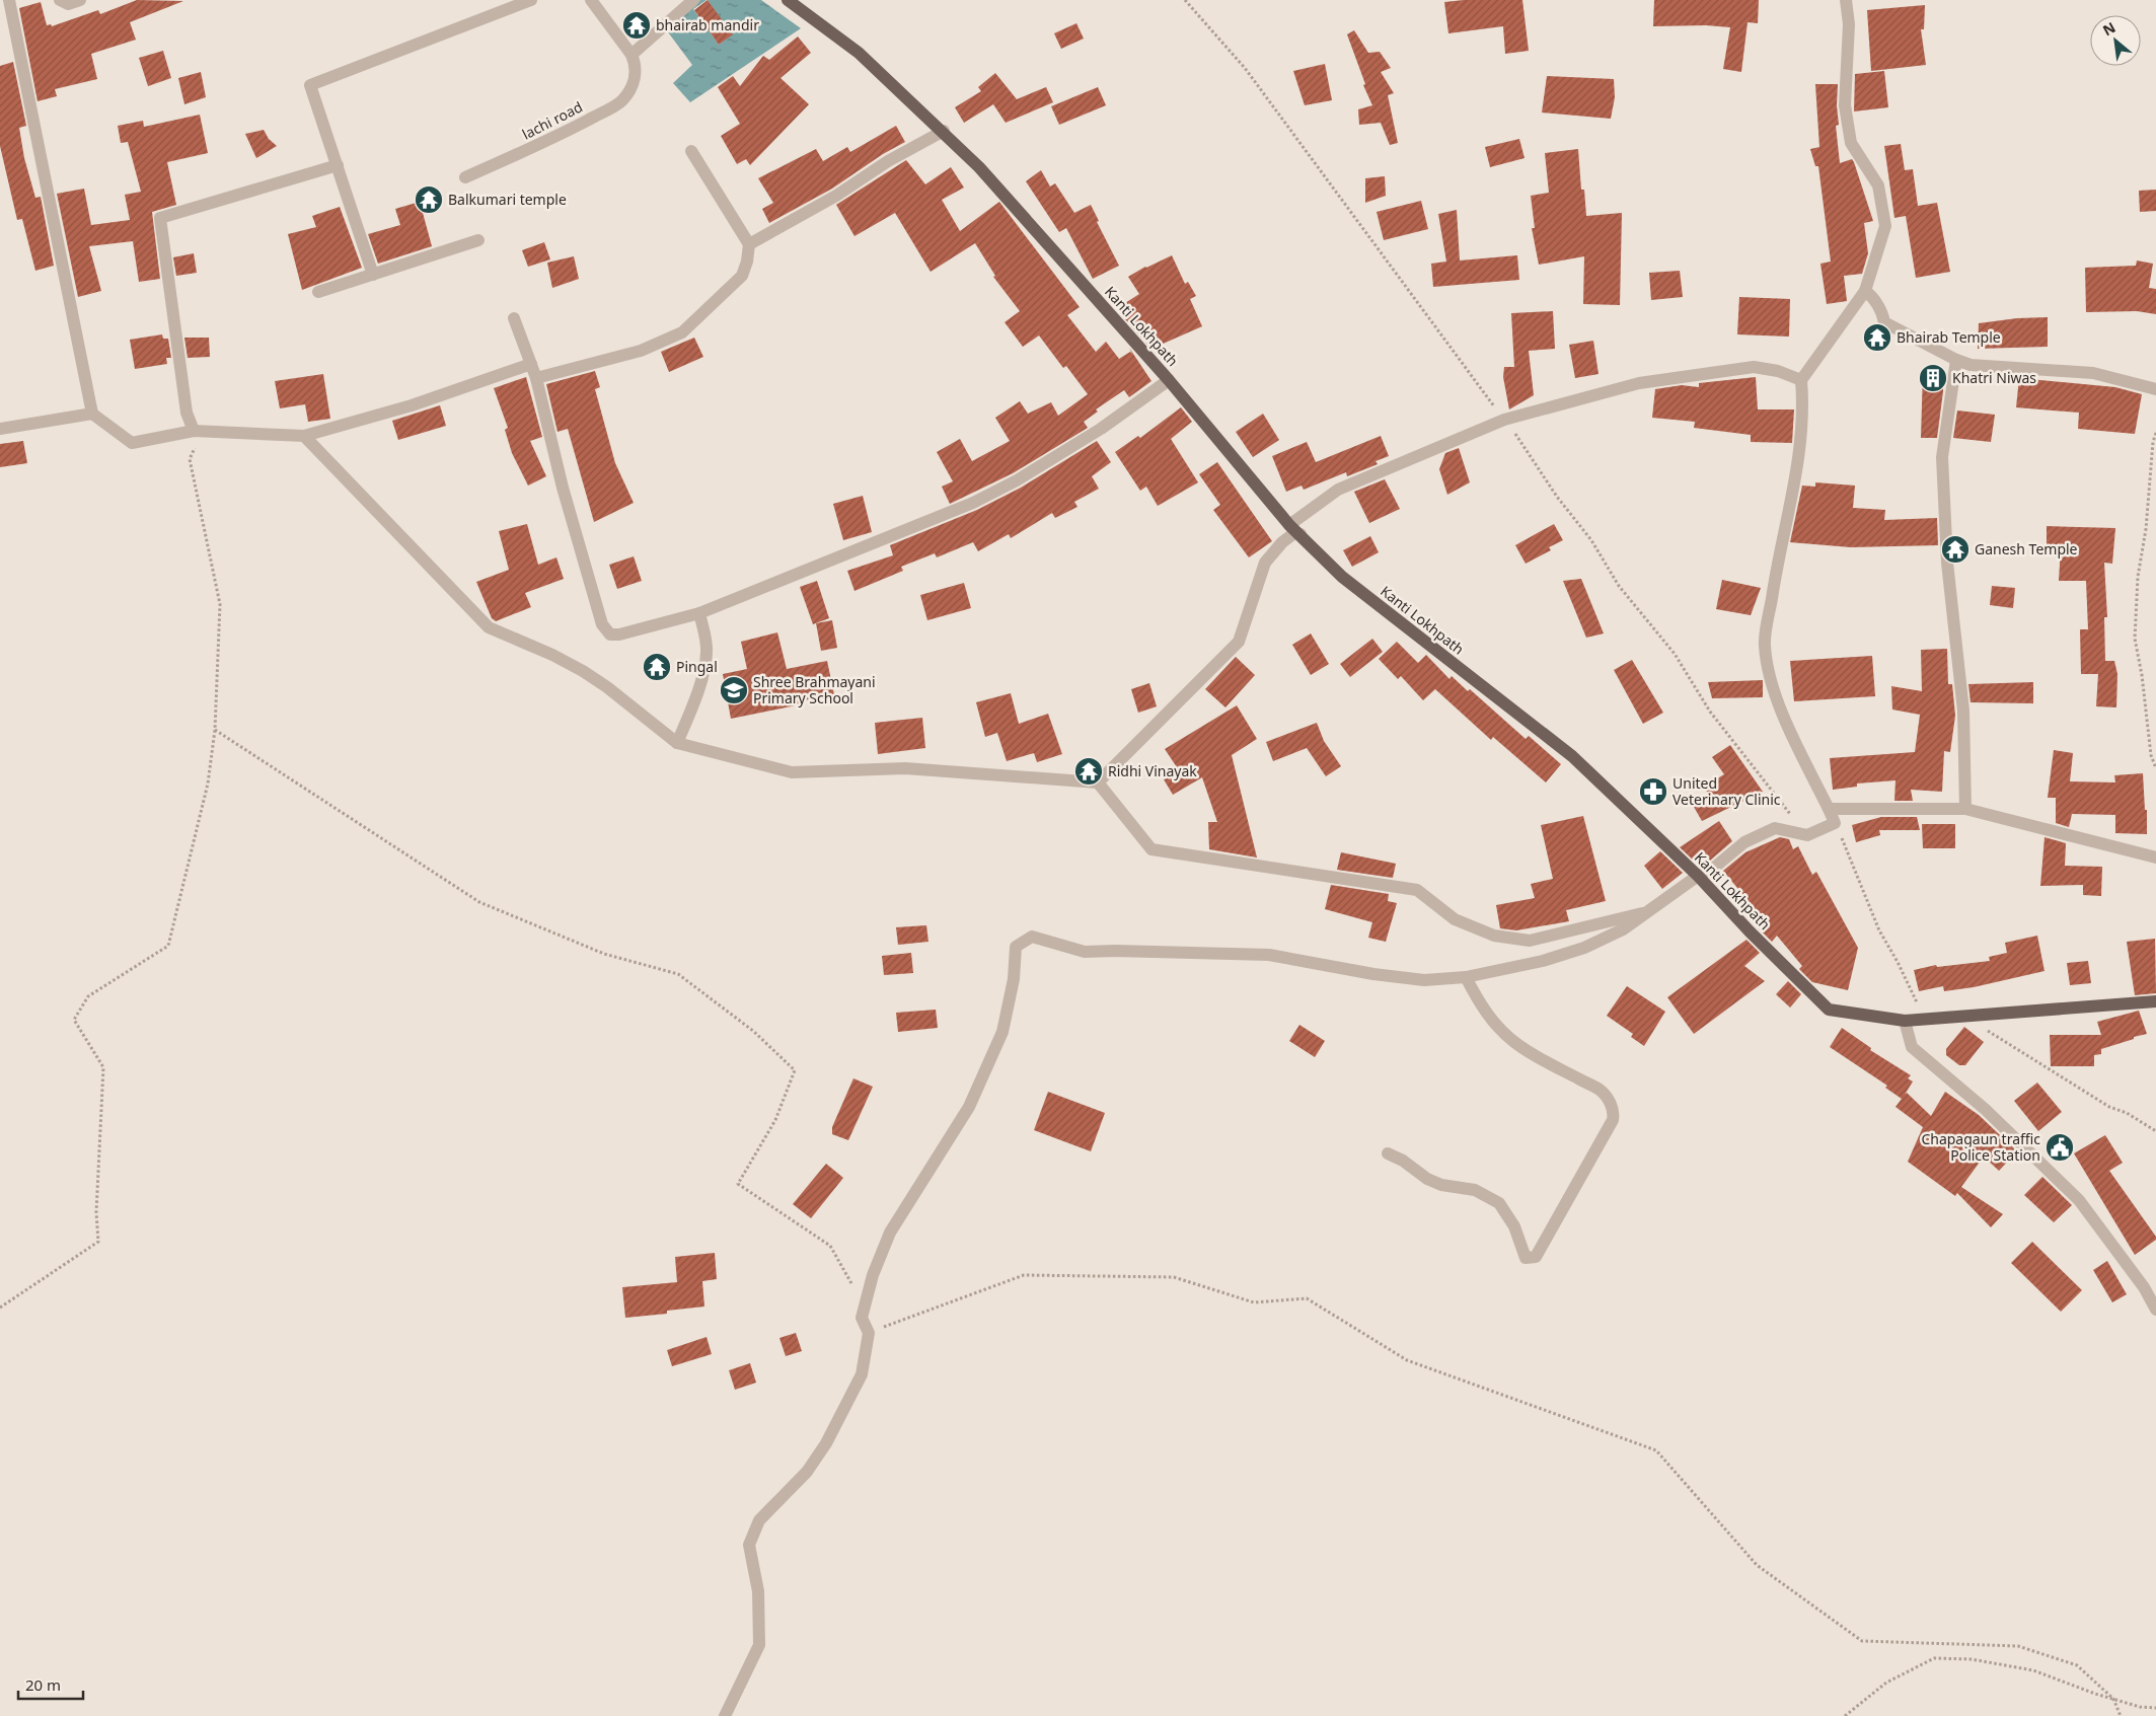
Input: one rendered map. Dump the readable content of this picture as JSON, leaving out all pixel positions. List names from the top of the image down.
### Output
{
  "streets": {
    "main road": ["Kanti Lokhpath"],
    "street": ["lachi road"]
  },
  "places": {
    "temple": [
      "bhairab mandir",
      "Balkumari temple",
      "Bhairab Temple",
      "Ganesh Temple",
      "Pingal",
      "Ridhi Vinayak"
    ],
    "building": ["Khatri Niwas"],
    "school or university": ["Shree Brahmayani Primary School"],
    "pharmacy": ["United Veterinary Clinic"],
    "public building": ["Chapagaun traffic Police Station"]
  },
  "scale_bar": "20 m",
  "north": "top left"
}
